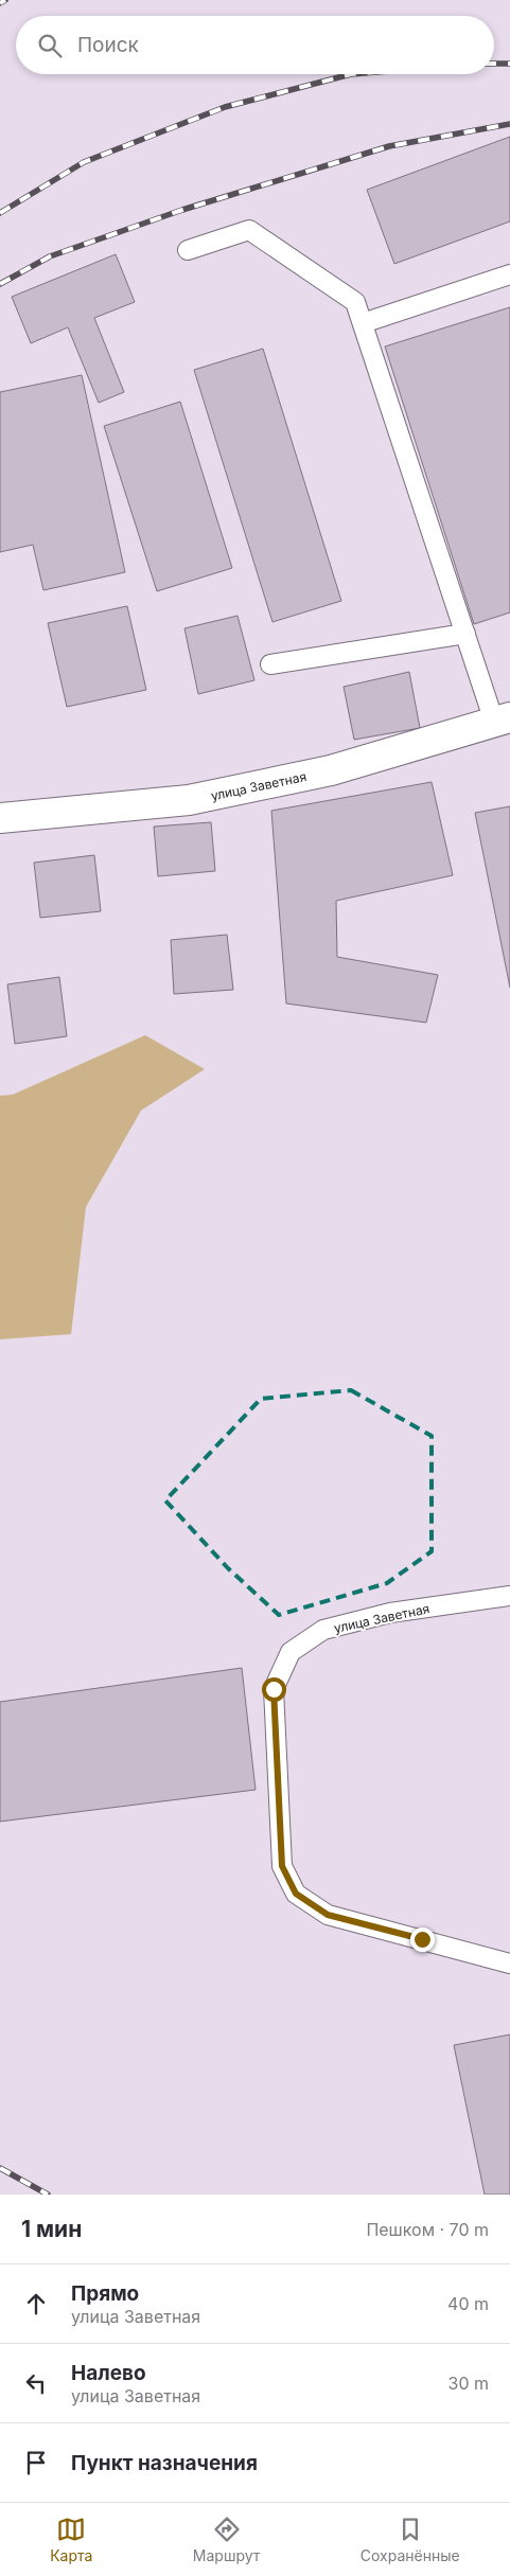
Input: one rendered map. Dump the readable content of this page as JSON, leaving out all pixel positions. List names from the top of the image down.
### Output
{
  "streets": {
    "street": ["улица Заветная"]
  },
  "page": {
    "search": "Поиск",
    "heading": ["1 мин", "Пешком · 70 m"],
    "list": [
      ["Прямо", "улица Заветная", "40 m"],
      ["Налево", "улица Заветная", "30 m"],
      "Пункт назначения"
    ],
    "nav": ["Карта", "Маршрут", "Сохранённые"]
  }
}
